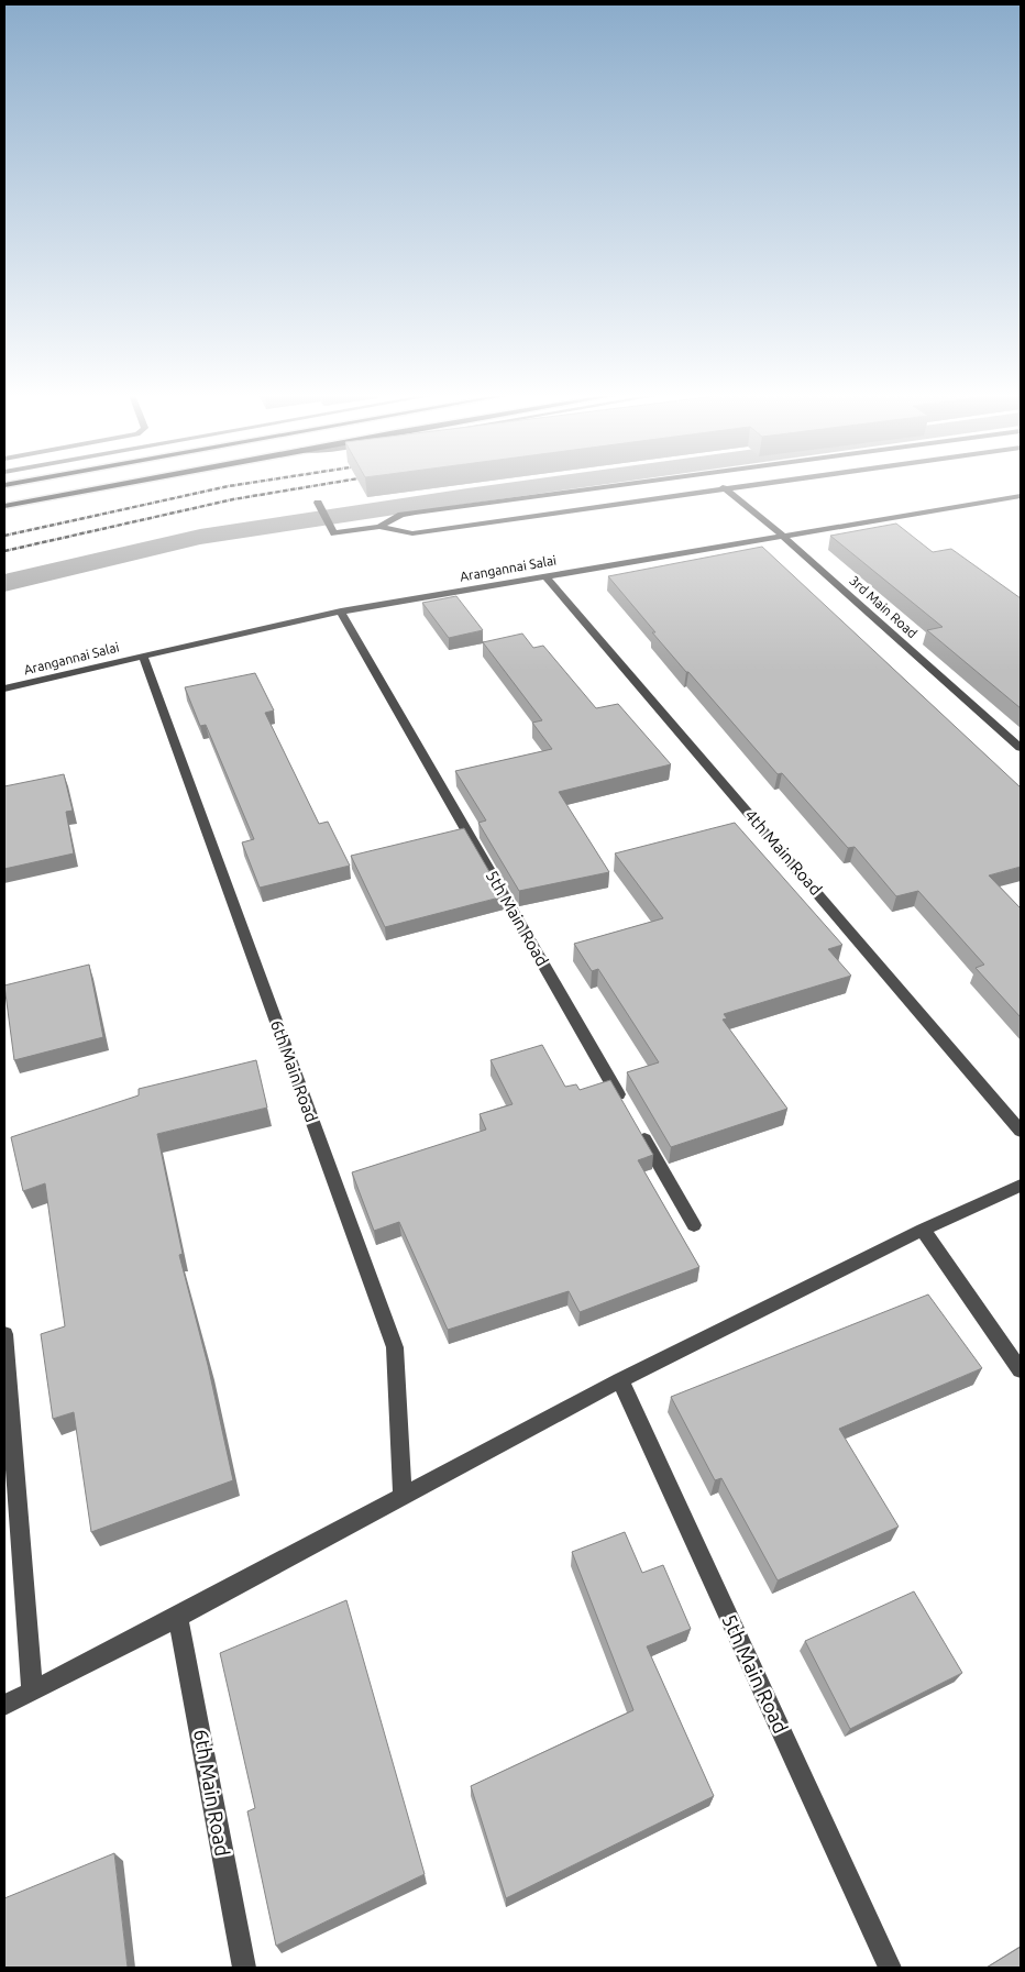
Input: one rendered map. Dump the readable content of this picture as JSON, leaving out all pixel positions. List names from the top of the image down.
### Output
{
  "streets": {
    "street": [
      "Arangannai Salai",
      "3rd Main Road",
      "4th Main Road",
      "5th Main Road",
      "6th Main Road"
    ]
  },
  "crossings": [
    ["Arangannai Salai", "3rd Main Road"],
    ["Arangannai Salai", "4th Main Road"],
    ["Arangannai Salai", "5th Main Road"],
    ["Arangannai Salai", "6th Main Road"]
  ]
}
